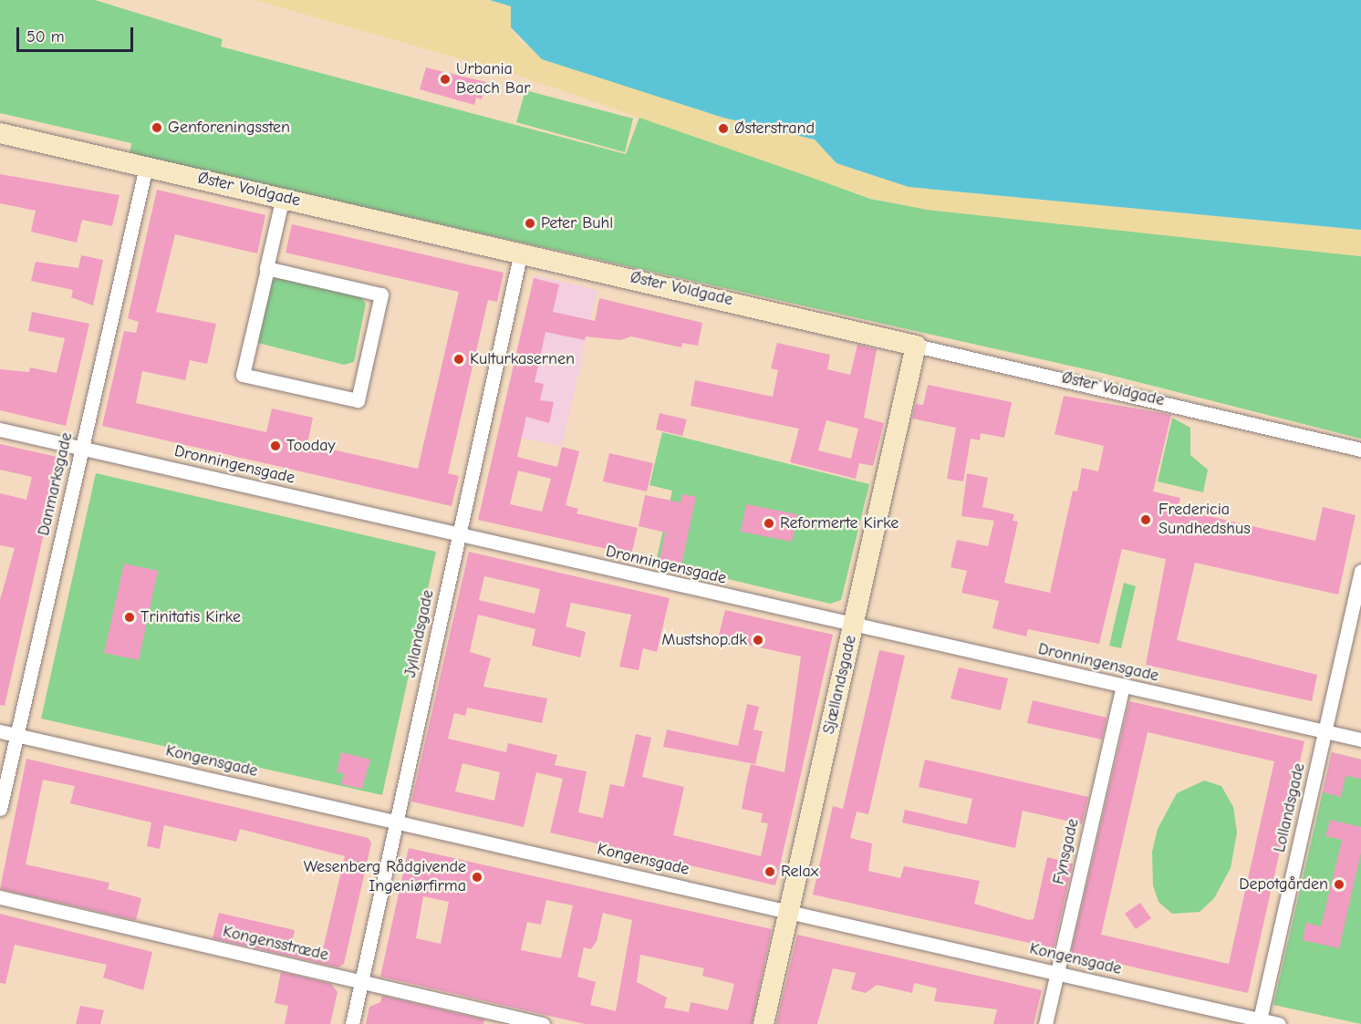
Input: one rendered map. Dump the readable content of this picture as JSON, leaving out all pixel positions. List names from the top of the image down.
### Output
{
  "streets": {
    "street": [
      "Øster Voldgade",
      "Dronningensgade",
      "Danmarksgade",
      "Jyllandsgade",
      "Sjællandsgade",
      "Kongensgade",
      "Lollandsgade",
      "Fynsgade",
      "Kongensstræde"
    ]
  },
  "crossings": [
    ["Øster Voldgade", "Danmarksgade"],
    ["Øster Voldgade", "Jyllandsgade"],
    ["Øster Voldgade", "Sjællandsgade"],
    ["Dronningensgade", "Danmarksgade"],
    ["Dronningensgade", "Jyllandsgade"],
    ["Dronningensgade", "Sjællandsgade"],
    ["Dronningensgade", "Lollandsgade"],
    ["Dronningensgade", "Fynsgade"],
    ["Danmarksgade", "Kongensgade"],
    ["Jyllandsgade", "Kongensgade"],
    ["Jyllandsgade", "Kongensstræde"],
    ["Sjællandsgade", "Kongensgade"],
    ["Kongensgade", "Lollandsgade"],
    ["Kongensgade", "Fynsgade"]
  ],
  "places": [
    "Urbania Beach Bar",
    "Genforeningssten",
    "Østerstrand",
    "Peter Buhl",
    "Kulturkasernen",
    "Tooday",
    "Fredericia Sundhedshus",
    "Reformerte Kirke",
    "Trinitatis Kirke",
    "Mustshop.dk",
    "Relax",
    "Wesenberg Rådgivende Ingeniørfirma",
    "Depotgården"
  ],
  "scale_bar": "50 m"
}
